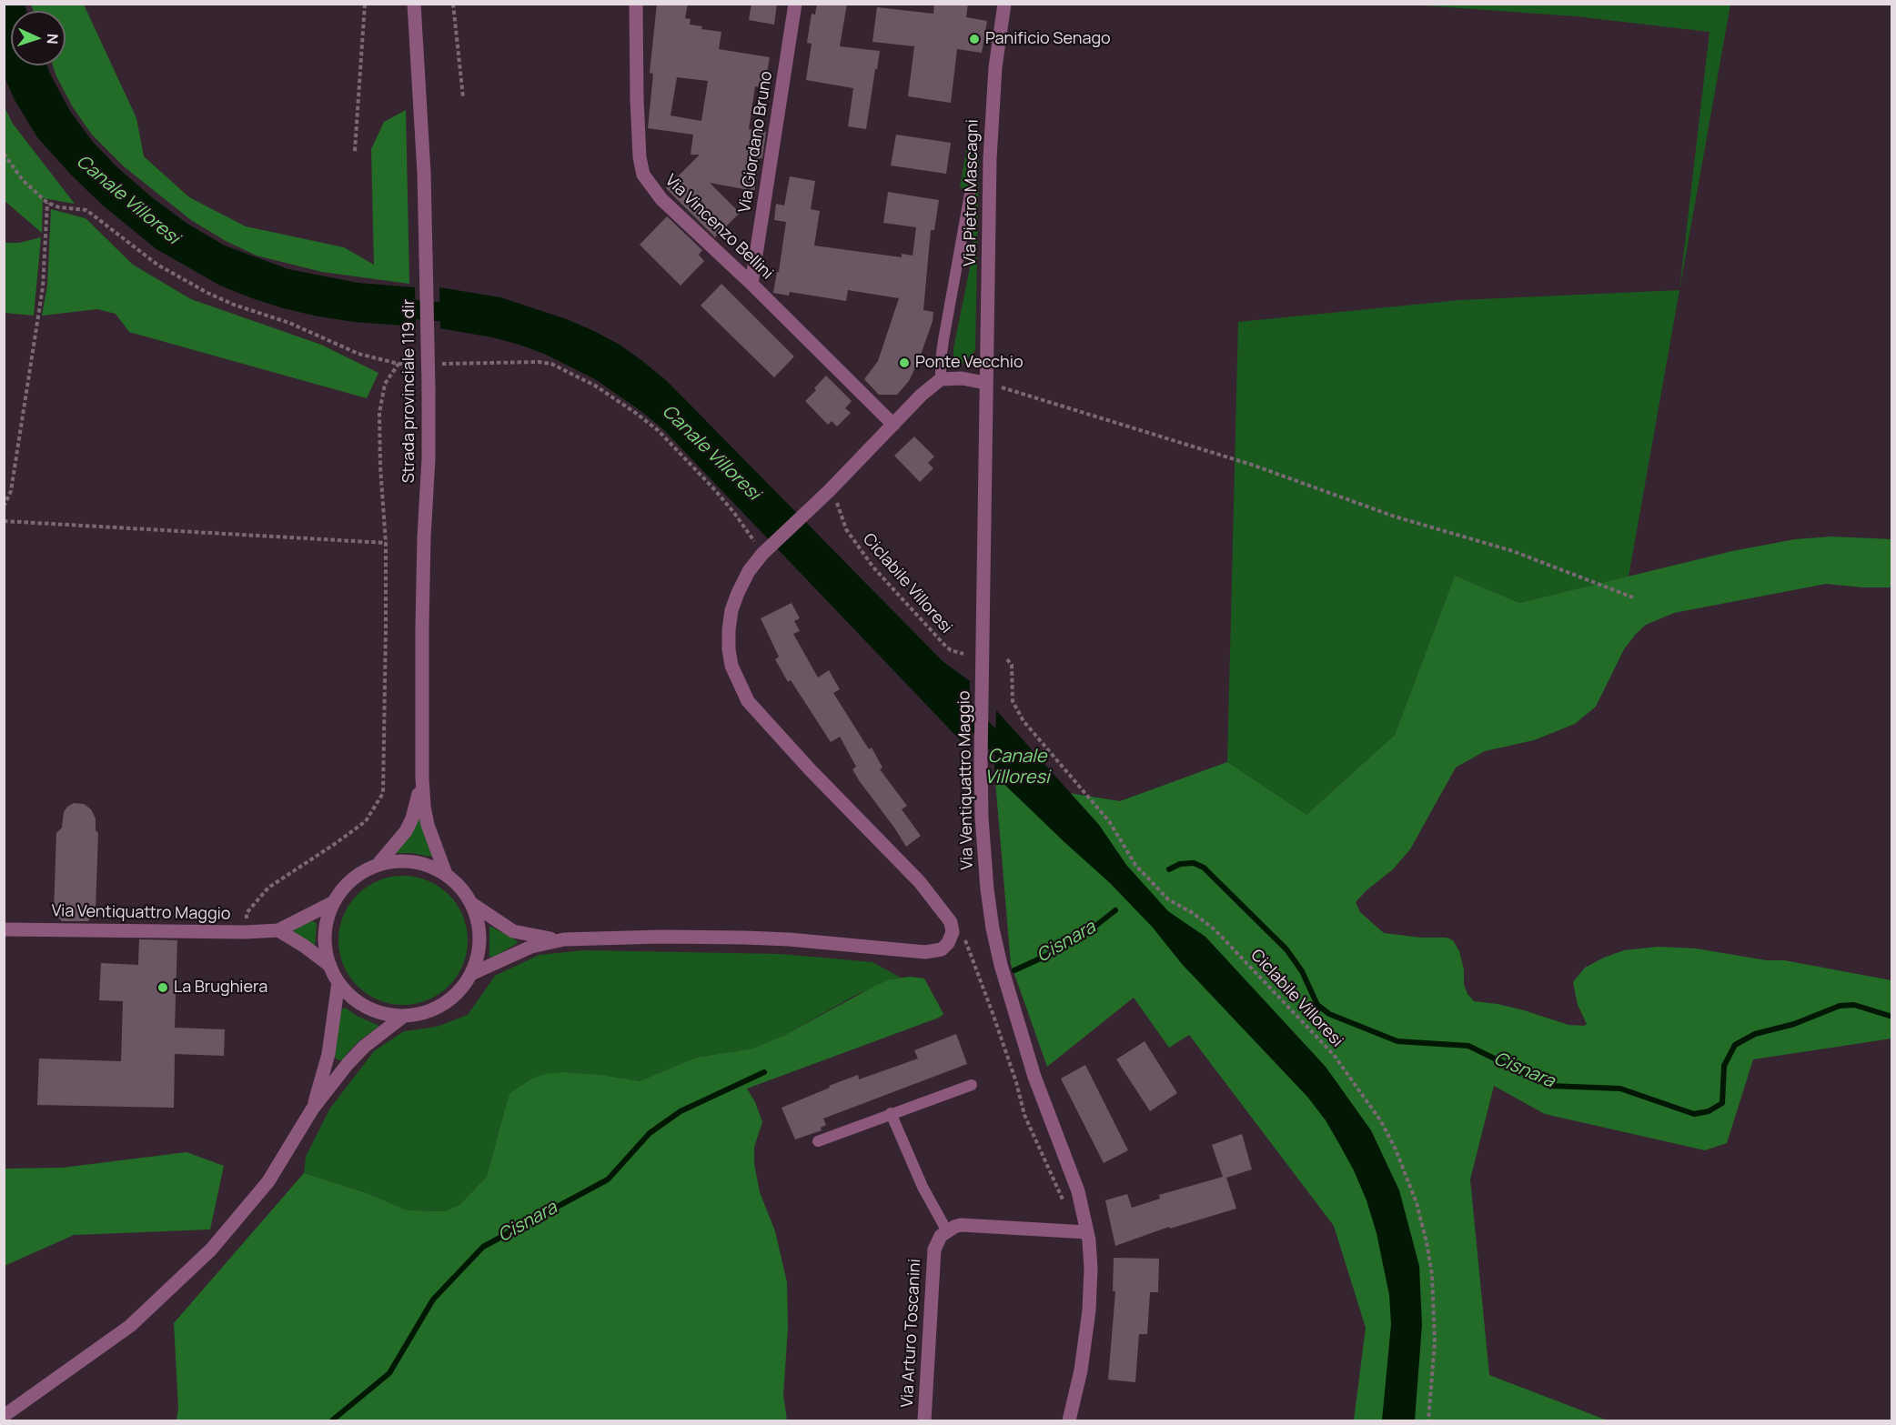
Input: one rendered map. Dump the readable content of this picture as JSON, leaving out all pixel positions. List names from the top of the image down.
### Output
{
  "streets": {
    "street": [
      "Via Giordano Bruno",
      "Via Pietro Mascagni",
      "Via Vincenzo Bellini",
      "Strada provinciale 119 dir",
      "Via Ventiquattro Maggio",
      "Via Arturo Toscanini"
    ],
    "path": ["Ciclabile Villoresi"]
  },
  "crossings": [
    ["Via Giordano Bruno", "Via Vincenzo Bellini"],
    ["Via Pietro Mascagni", "Via Ventiquattro Maggio"],
    ["Strada provinciale 119 dir", "Via Ventiquattro Maggio"]
  ],
  "water": ["Canale Villoresi", "Cisnara"],
  "places": ["Panificio Senago", "Ponte Vecchio", "La Brughiera"],
  "north": "right"
}
